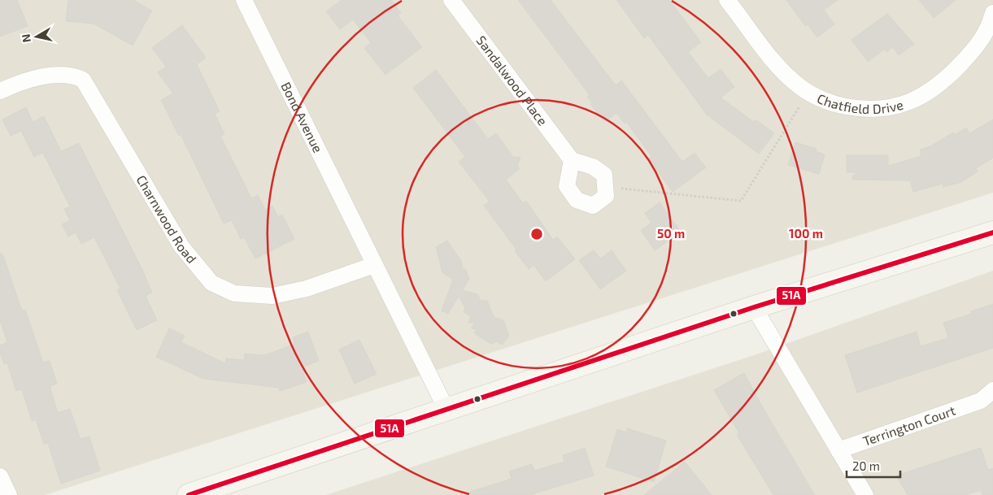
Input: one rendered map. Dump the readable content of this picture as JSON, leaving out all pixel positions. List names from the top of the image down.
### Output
{
  "streets": {
    "street": [
      "Sandalwood Place",
      "Chatfield Drive",
      "Bond Avenue",
      "Charnwood Road",
      "Terrington Court"
    ]
  },
  "crossings": [
    ["Bond Avenue", "Charnwood Road"]
  ],
  "lines": ["transit line 51A"],
  "scale_bar": "20 m",
  "north": "left",
  "rings": ["50 m", "100 m"]
}
